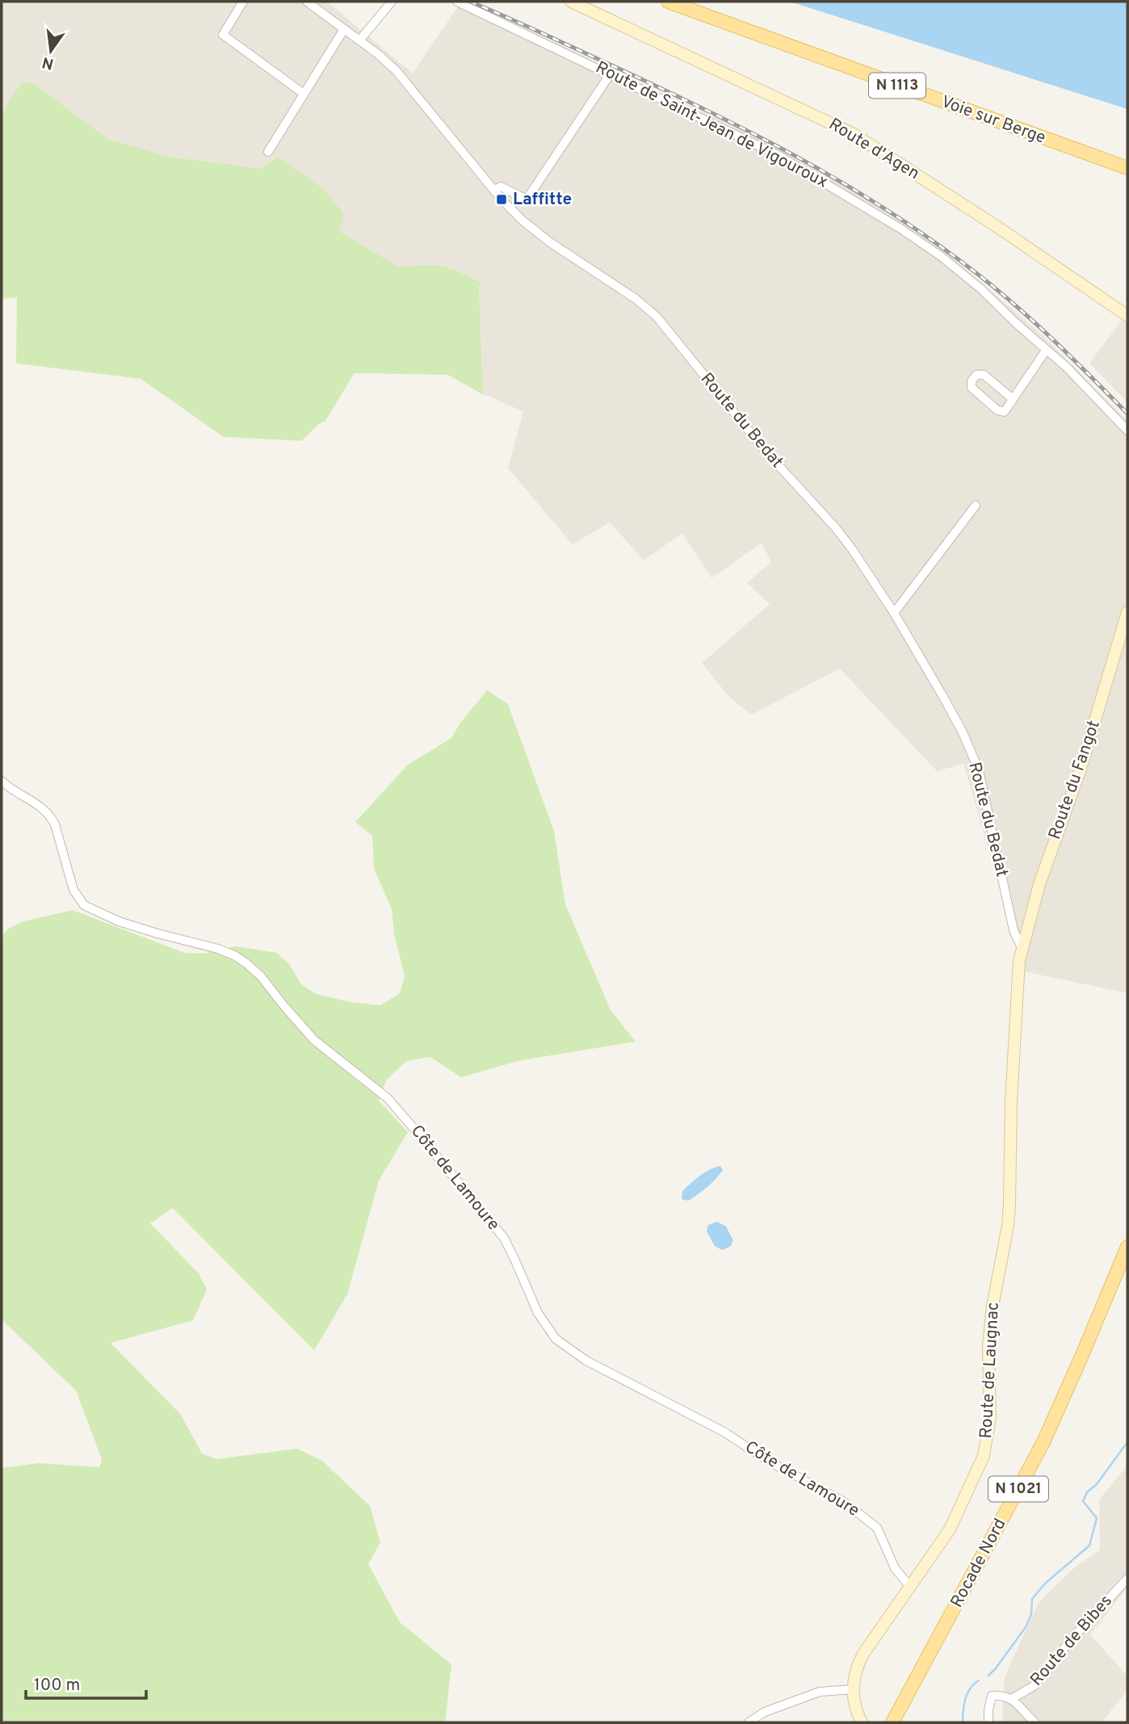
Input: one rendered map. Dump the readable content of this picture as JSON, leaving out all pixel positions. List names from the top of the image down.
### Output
{
  "streets": {
    "main road": [
      "N 1113",
      "Voie sur Berge",
      "N 1021",
      "Rocade Nord"
    ],
    "street": [
      "Route de Saint-Jean de Vigouroux",
      "Route d'Agen",
      "Route du Bedat",
      "Route du Fangot",
      "Côte de Lamoure",
      "Route de Laugnac",
      "Route de Bibes"
    ]
  },
  "crossings": [
    ["Route du Bedat", "Route du Fangot"],
    ["Route du Bedat", "Route de Laugnac"],
    ["Route du Fangot", "Route de Laugnac"],
    ["Côte de Lamoure", "Route de Laugnac"]
  ],
  "places": {
    "transit": ["Laffitte"]
  },
  "scale_bar": "100 m",
  "north": "bottom"
}
